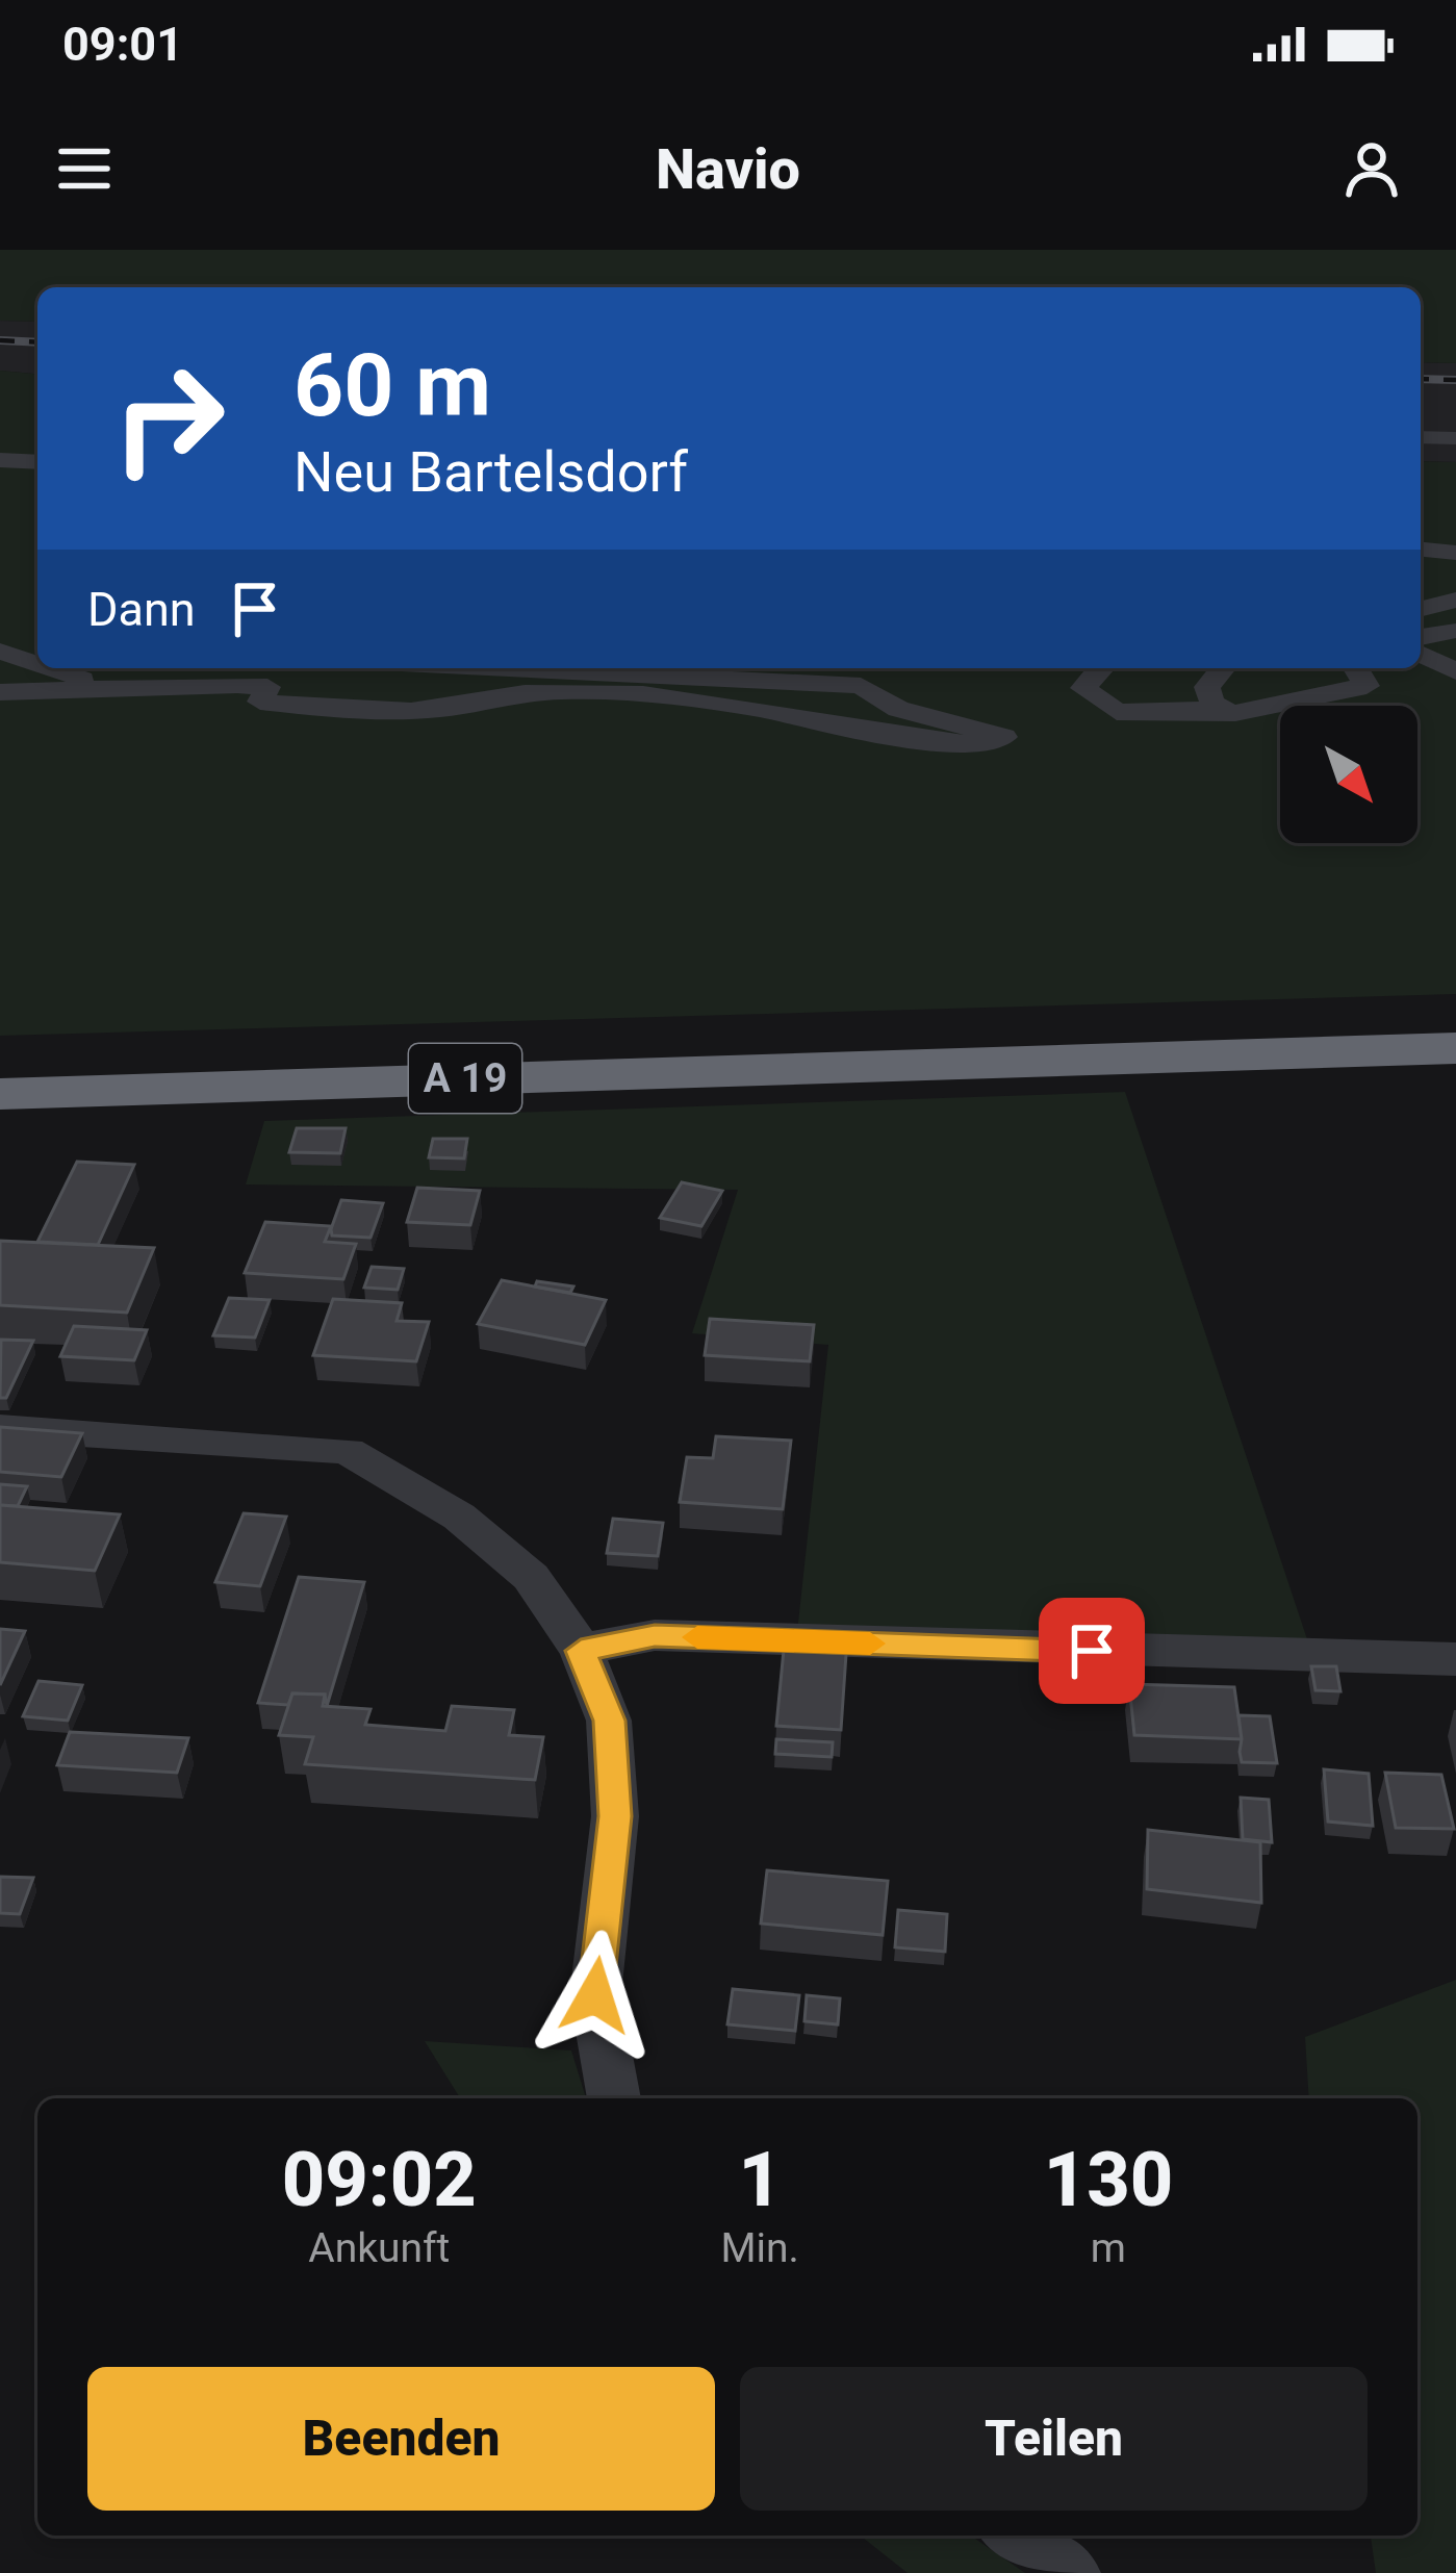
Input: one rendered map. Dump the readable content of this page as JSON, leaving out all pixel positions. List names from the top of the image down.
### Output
{
  "streets": {
    "highway": ["A 19"]
  },
  "north": "bottom right",
  "page": {
    "status": "09:01",
    "header": "Navio",
    "turn": ["60 m", "Neu Bartelsdorf"],
    "then": "Dann",
    "eta": [
      "09:02",
      "Ankunft",
      "1",
      "Min.",
      "130",
      "m"
    ],
    "buttons": ["Beenden", "Teilen"]
  }
}
